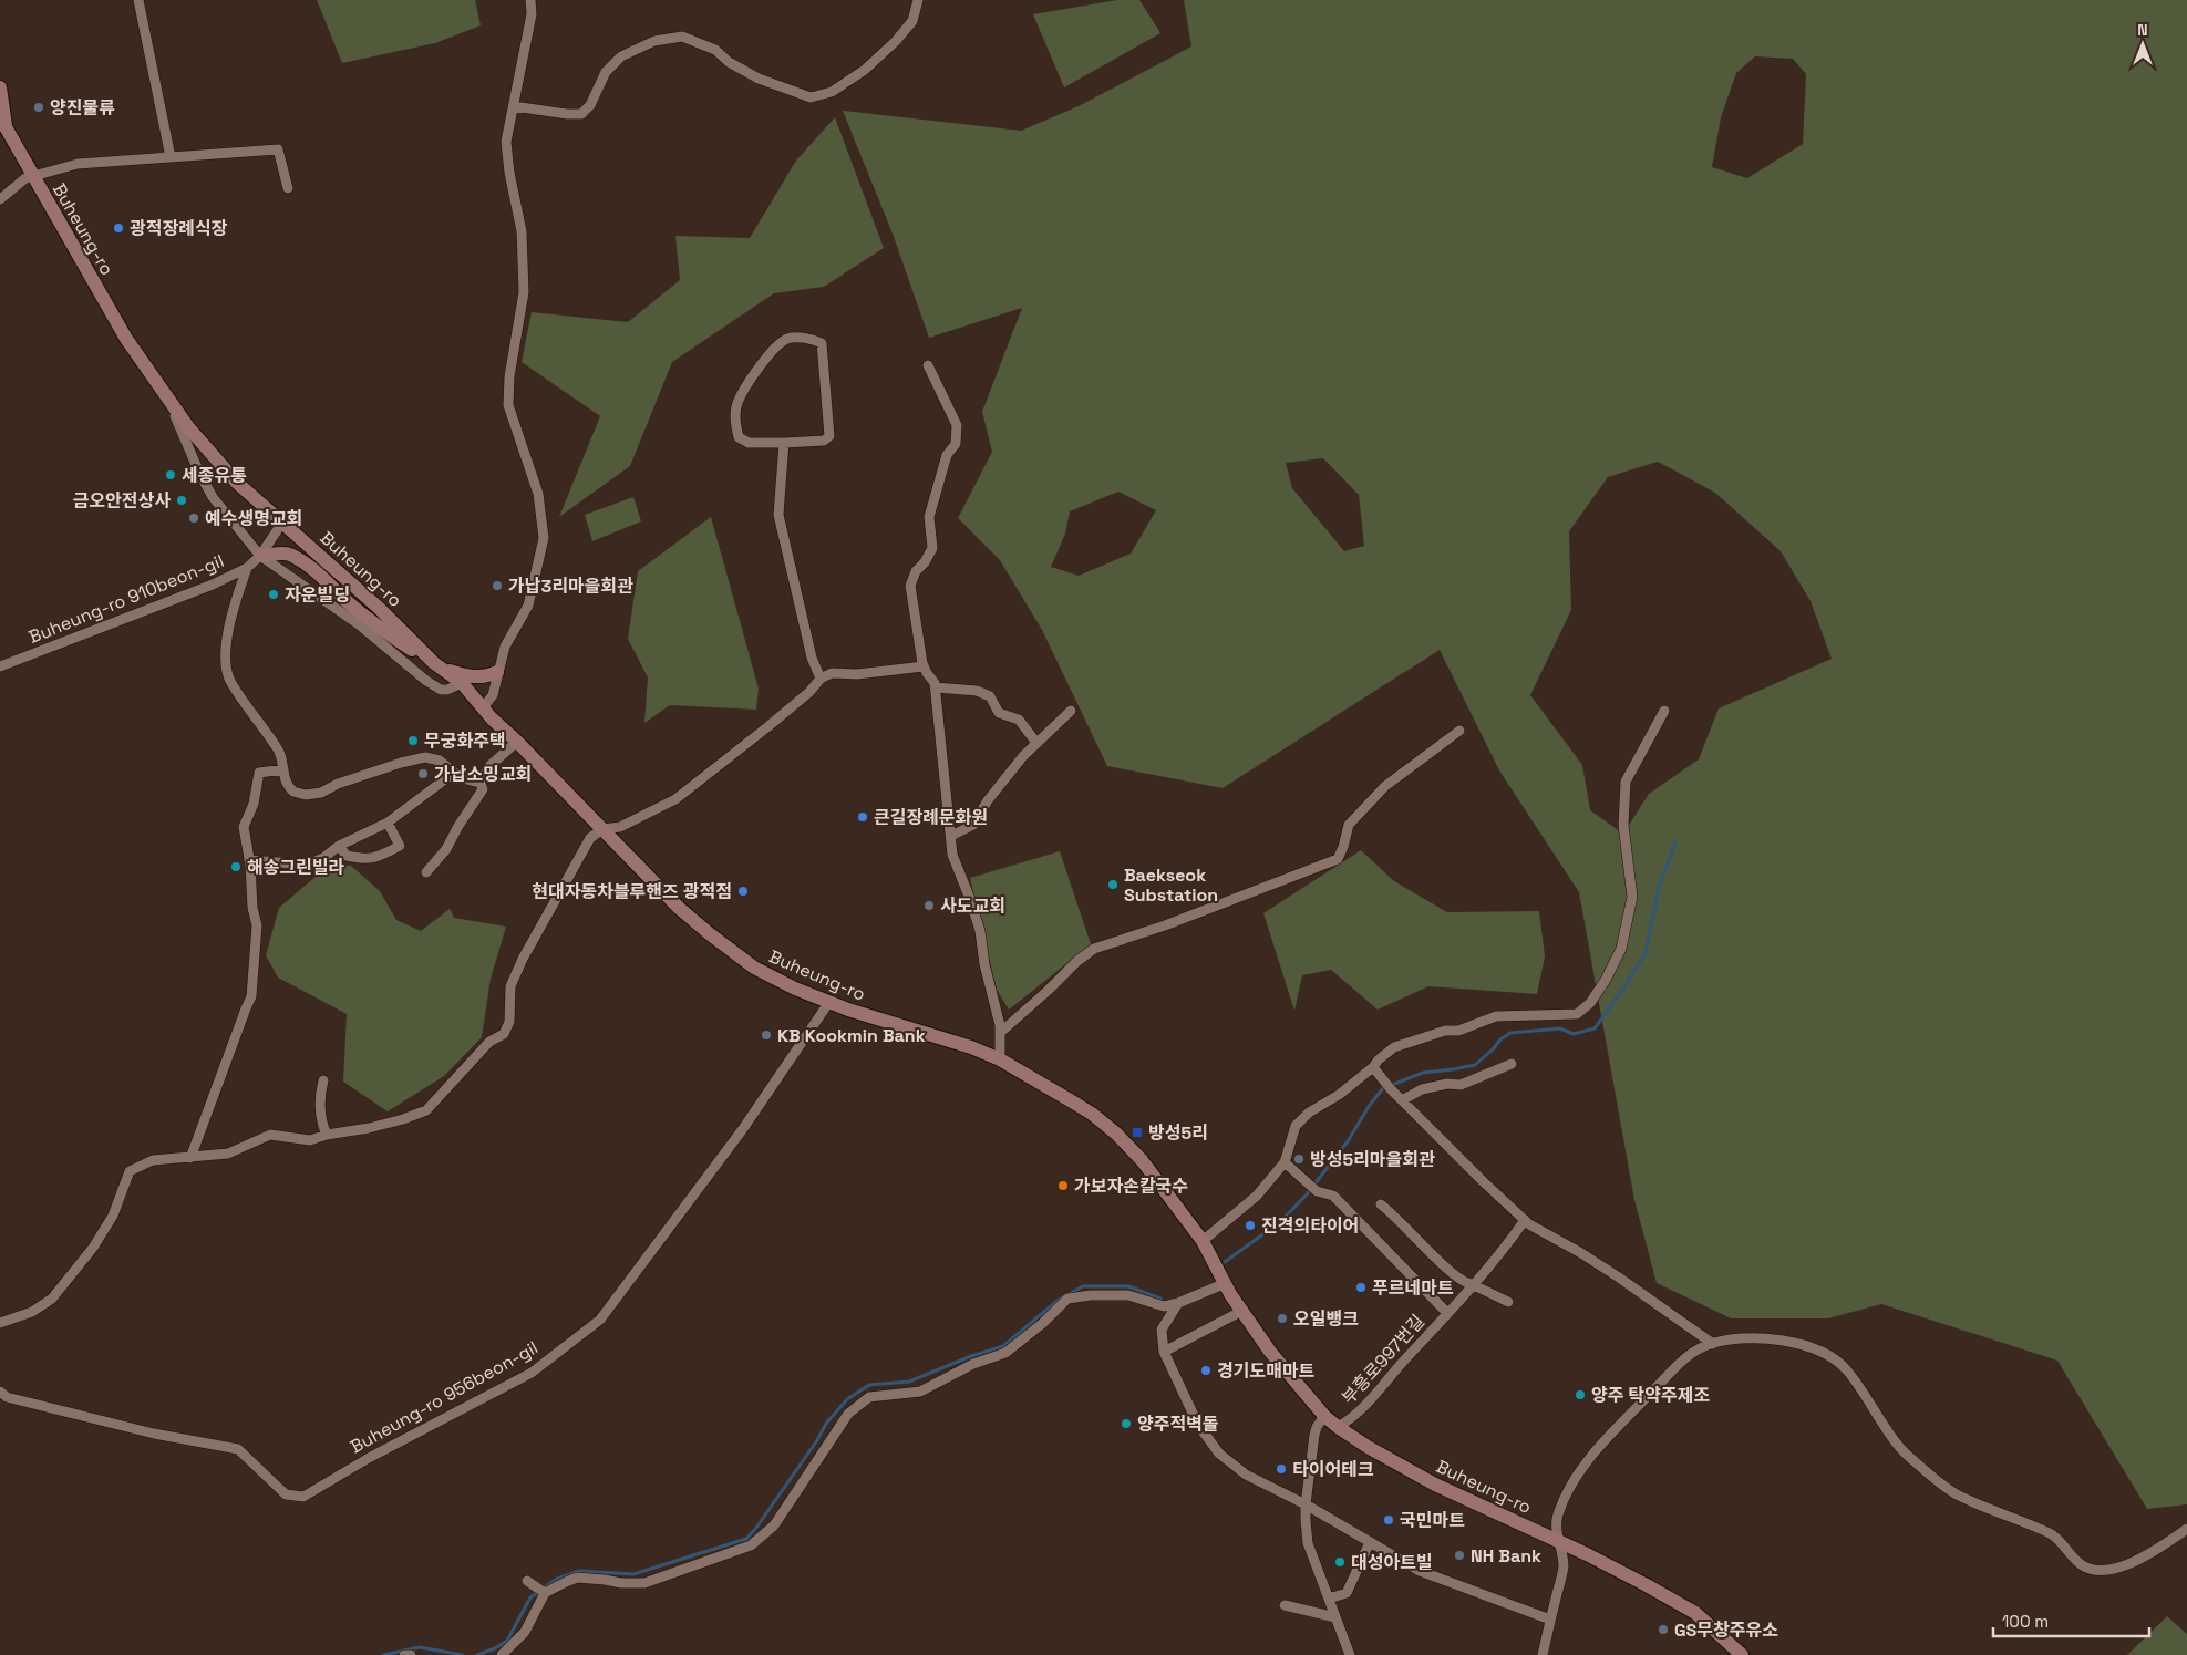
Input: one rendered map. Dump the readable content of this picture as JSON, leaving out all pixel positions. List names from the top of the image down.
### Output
{
  "streets": {
    "main road": ["Buheung-ro"],
    "street": ["Buheung-ro 910beon-gil", "부흥로997번길", "Buheung-ro 956beon-gil"]
  },
  "crossings": [
    ["Buheung-ro", "Buheung-ro 910beon-gil"],
    ["Buheung-ro", "부흥로997번길"],
    ["Buheung-ro", "Buheung-ro 956beon-gil"]
  ],
  "places": {
    "other": [
      "양진물류",
      "광적장례식장",
      "세종유통",
      "금오안전상사",
      "예수생명교회",
      "가납3리마을회관",
      "자운빌딩",
      "무궁화주택",
      "가납소밍교회",
      "큰길장례문화원",
      "해송그린빌라",
      "Baekseok Substation",
      "현대자동차블루핸즈 광적점",
      "사도교회",
      "KB Kookmin Bank",
      "방성5리마을회관",
      "가보자손칼국수",
      "진격의타이어",
      "푸르네마트",
      "오일뱅크",
      "경기도매마트",
      "양주 탁약주제조",
      "양주적벽돌",
      "타이어테크",
      "국민마트",
      "NH Bank",
      "대성아트빌",
      "GS무창주유소"
    ],
    "transit": ["방성5리"]
  },
  "scale_bar": "100 m",
  "north": "top"
}
